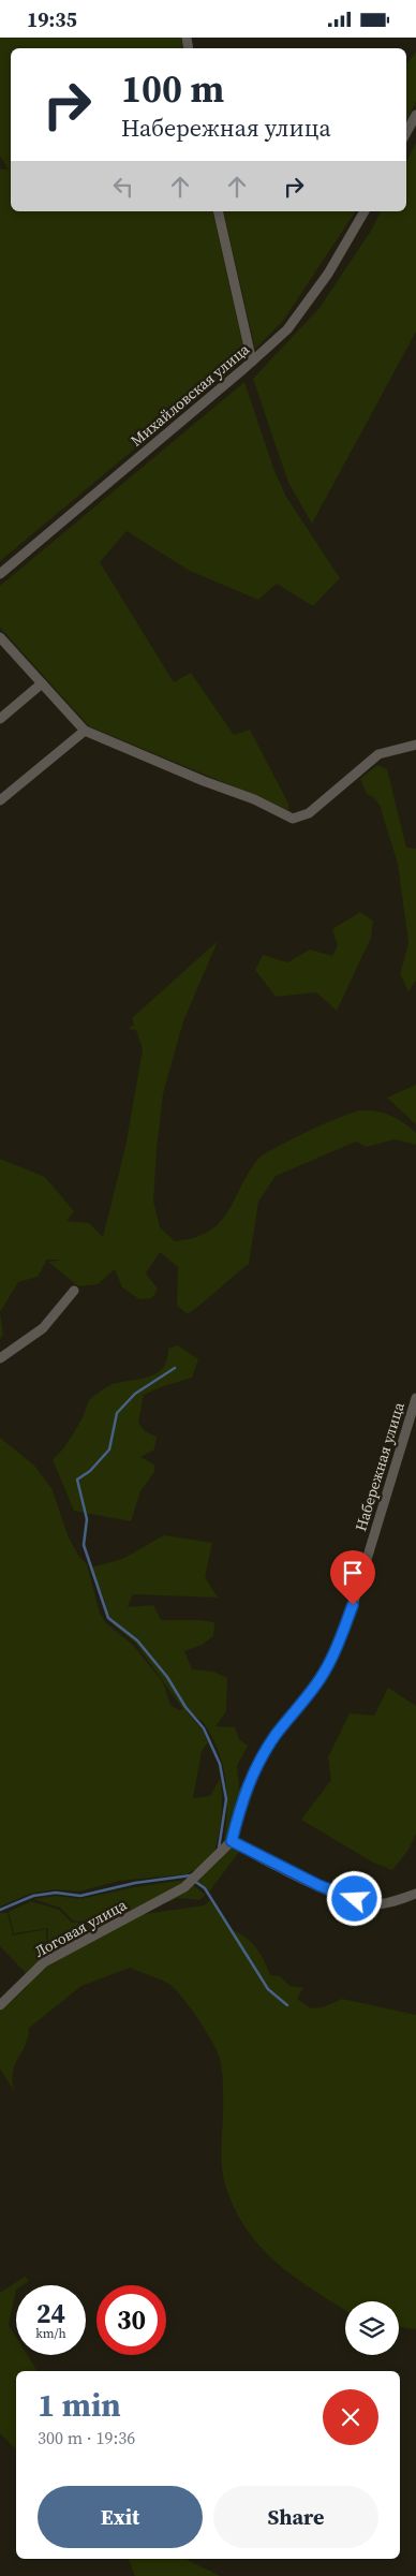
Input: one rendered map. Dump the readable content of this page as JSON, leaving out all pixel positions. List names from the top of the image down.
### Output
{
  "streets": {
    "street": ["Михайловская улица", "Набережная улица", "Логовая улица"]
  },
  "crossings": [
    ["Набережная улица", "Логовая улица"]
  ],
  "page": {
    "status": "19:35",
    "turn": ["100 m", "Набережная улица"],
    "speed": "24 km/h",
    "limit": "30",
    "heading": ["1 min", "300 m · 19:36"],
    "buttons": ["Exit", "Share"]
  }
}
